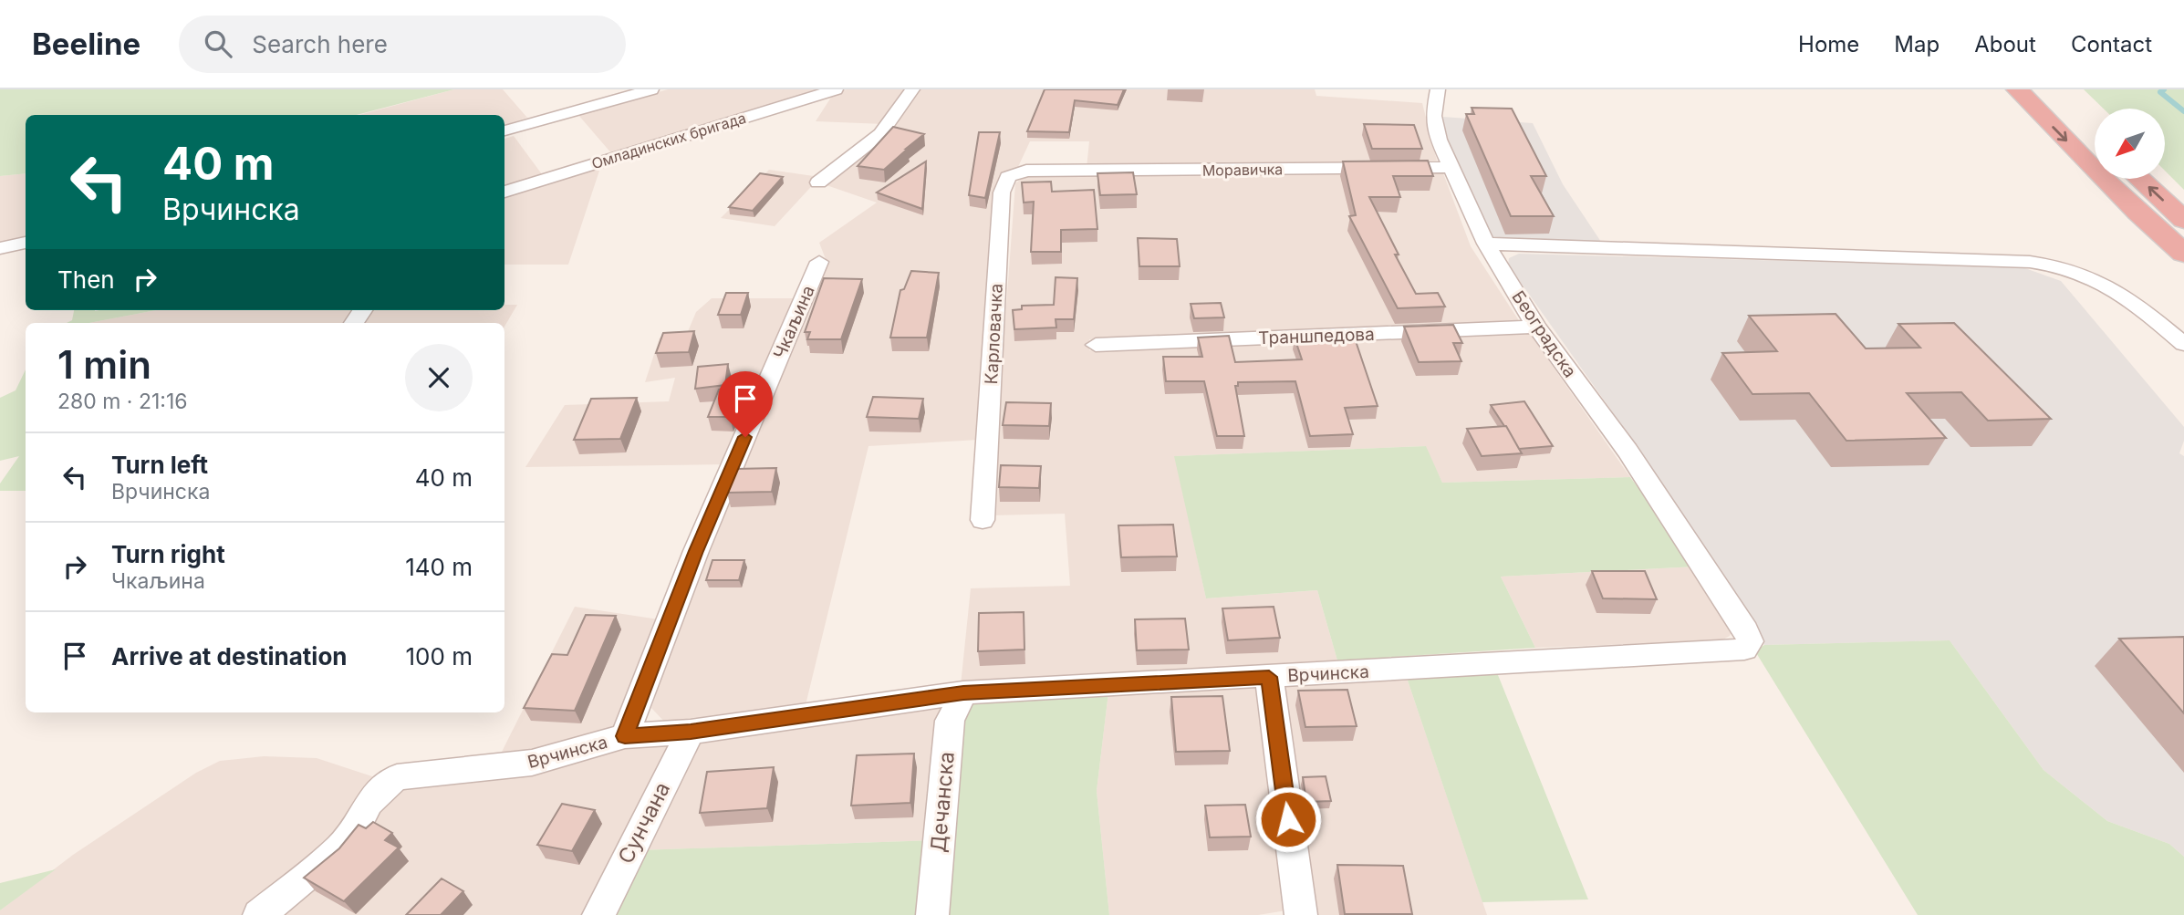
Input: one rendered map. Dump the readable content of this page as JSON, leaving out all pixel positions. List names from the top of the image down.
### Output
{
  "streets": {
    "street": [
      "Омладинских бригада",
      "Моравичка",
      "Чкаљина",
      "Карловачка",
      "Београдска",
      "Траншпедова",
      "Врчинска",
      "Дечанска",
      "Сунчана"
    ]
  },
  "crossings": [
    ["Моравичка", "Карловачка"],
    ["Моравичка", "Београдска"],
    ["Чкаљина", "Врчинска"],
    ["Београдска", "Траншпедова"],
    ["Београдска", "Врчинска"],
    ["Врчинска", "Дечанска"],
    ["Врчинска", "Сунчана"]
  ],
  "north": "bottom left",
  "page": {
    "header": "Beeline",
    "search": "Search here",
    "nav": [
      "Home",
      "Map",
      "About",
      "Contact"
    ],
    "turn": ["40 m", "Врчинска"],
    "then": "Then",
    "heading": ["1 min", "280 m · 21:16"],
    "list": [
      {
        "name": "Turn left",
        "note": "Врчинска",
        "value": "40 m"
      },
      {
        "name": "Turn right",
        "note": "Чкаљина",
        "value": "140 m"
      },
      {
        "name": "Arrive at destination",
        "value": "100 m"
      }
    ]
  }
}
